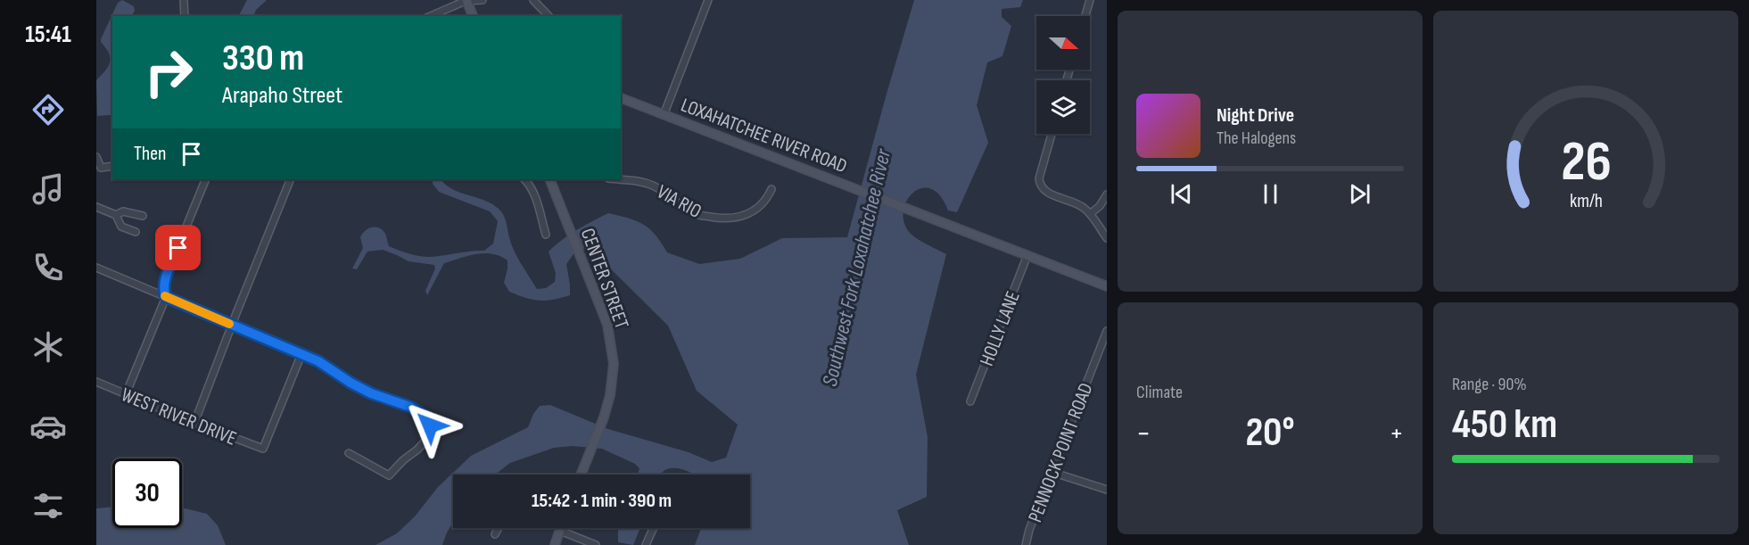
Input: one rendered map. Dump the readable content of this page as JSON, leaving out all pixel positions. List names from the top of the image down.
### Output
{
  "streets": {
    "street": [
      "LOXAHATCHEE RIVER ROAD",
      "VIA RIO",
      "CENTER STREET",
      "HOLLY LANE",
      "WEST RIVER DRIVE",
      "PENNOCK POINT ROAD"
    ]
  },
  "crossings": [
    ["LOXAHATCHEE RIVER ROAD", "HOLLY LANE"]
  ],
  "water": ["Southwest Fork Loxahatchee River"],
  "north": "right",
  "page": {
    "tabs": "15:41",
    "turn": ["330 m", "Arapaho Street"],
    "song": ["Night Drive", "The Halogens"],
    "then": "Then",
    "tile": [
      "Climate",
      ["Range · 90%", "450 km"]
    ],
    "heat": ["−", "20°", "+"],
    "limit": "30",
    "trip": "15:42 · 1 min · 390 m",
    "gauge": ["26", "km/h"]
  }
}
